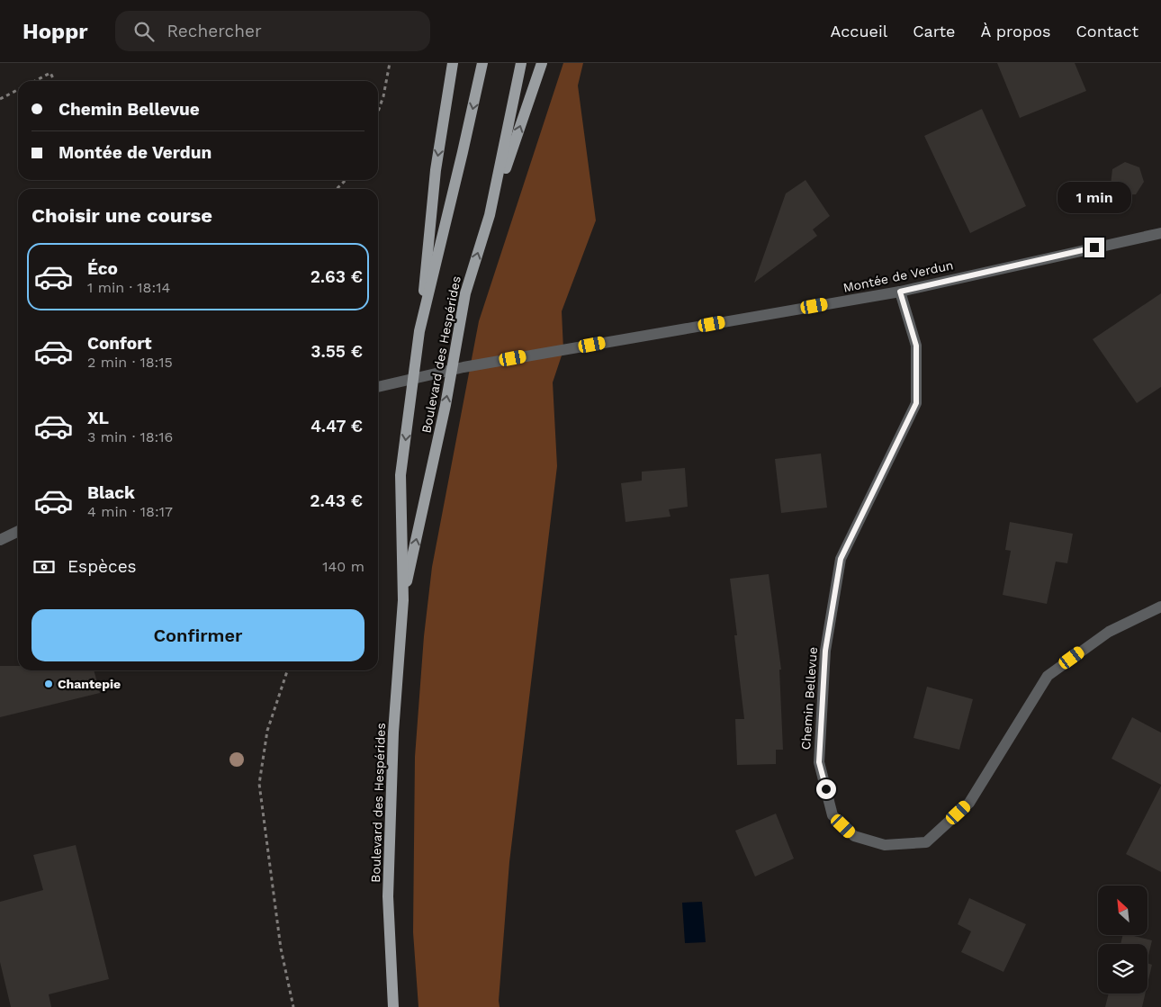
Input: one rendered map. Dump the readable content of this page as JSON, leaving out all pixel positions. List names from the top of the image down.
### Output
{
  "streets": {
    "main road": ["Boulevard des Hespérides"],
    "street": ["Montée de Verdun", "Chemin Bellevue"]
  },
  "crossings": [
    ["Montée de Verdun", "Chemin Bellevue"]
  ],
  "places": ["Chantepie"],
  "north": "top left",
  "page": {
    "header": "Hoppr",
    "search": "Rechercher",
    "nav": [
      "Accueil",
      "Carte",
      "À propos",
      "Contact"
    ],
    "banner": ["Chemin Bellevue", "Montée de Verdun"],
    "bubble": "1 min",
    "heading": "Choisir une course",
    "list": [
      {
        "name": "Éco",
        "note": "1 min · 18:14",
        "value": "2.63 €"
      },
      {
        "name": "Confort",
        "note": "2 min · 18:15",
        "value": "3.55 €"
      },
      {
        "name": "XL",
        "note": "3 min · 18:16",
        "value": "4.47 €"
      },
      {
        "name": "Black",
        "note": "4 min · 18:17",
        "value": "2.43 €"
      }
    ],
    "pay": ["Espèces", "140 m"],
    "buttons": "Confirmer"
  }
}
